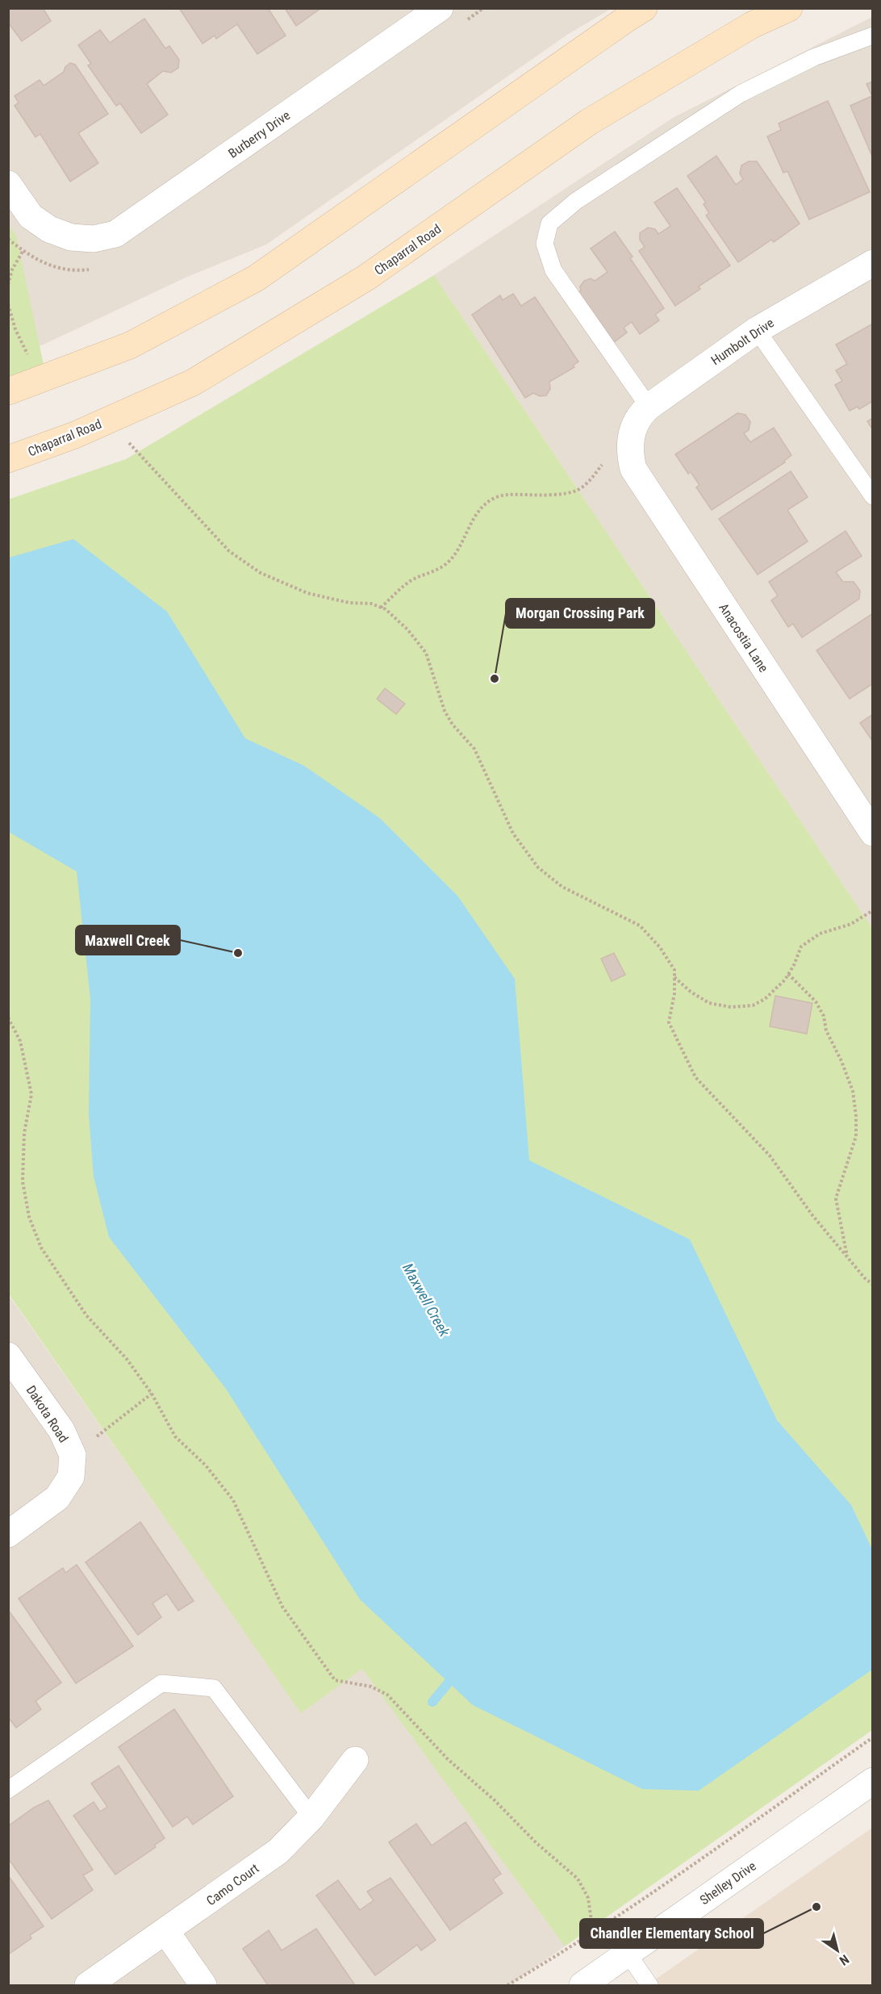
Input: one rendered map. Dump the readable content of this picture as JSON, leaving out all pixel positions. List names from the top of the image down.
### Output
{
  "streets": {
    "main road": ["Chaparral Road"],
    "street": [
      "Burberry Drive",
      "Humbolt Drive",
      "Anacostia Lane",
      "Dakota Road",
      "Shelley Drive",
      "Camo Court"
    ]
  },
  "crossings": [
    ["Humbolt Drive", "Anacostia Lane"]
  ],
  "water": ["Maxwell Creek"],
  "places": ["Morgan Crossing Park", "Maxwell Creek", "Chandler Elementary School"],
  "north": "bottom right"
}
